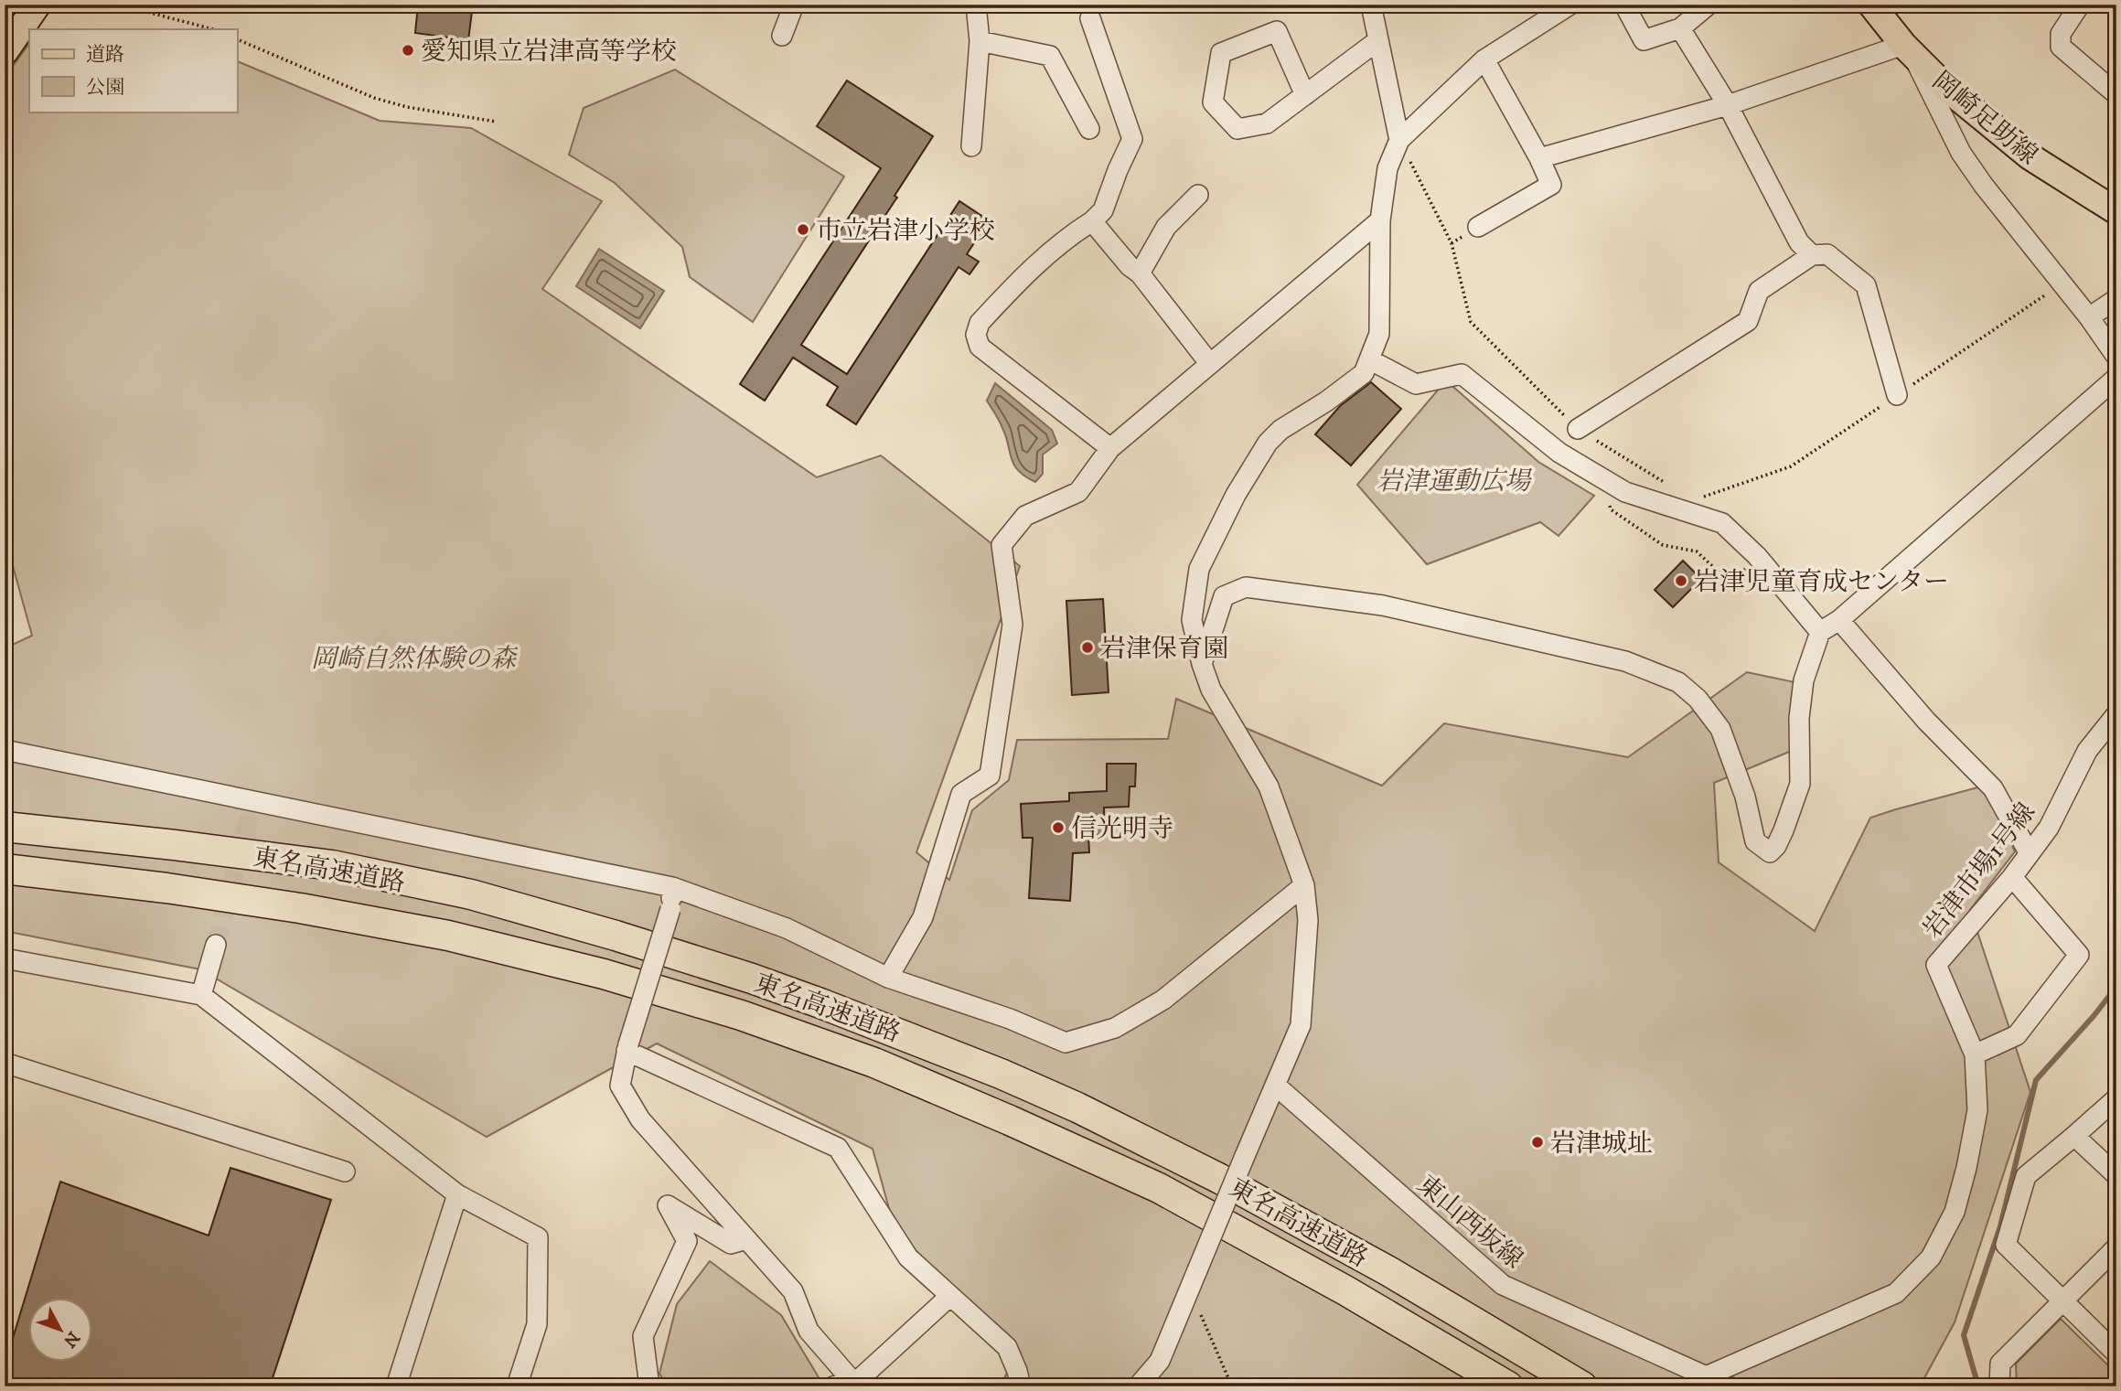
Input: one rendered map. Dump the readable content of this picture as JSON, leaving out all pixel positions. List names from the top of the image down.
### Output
{
  "streets": {
    "highway": ["東名高速道路"],
    "main road": ["岡崎足助線"],
    "street": ["岩津市場1号線", "東山西坂線"]
  },
  "crossings": [
    ["岩津市場1号線", "東山西坂線"]
  ],
  "parks": ["岩津運動広場", "岡崎自然体験の森"],
  "places": [
    "愛知県立岩津高等学校",
    "市立岩津小学校",
    "岩津児童育成センター",
    "岩津保育園",
    "信光明寺",
    "岩津城址"
  ],
  "legend": ["道路", "公園"],
  "north": "bottom right"
}
